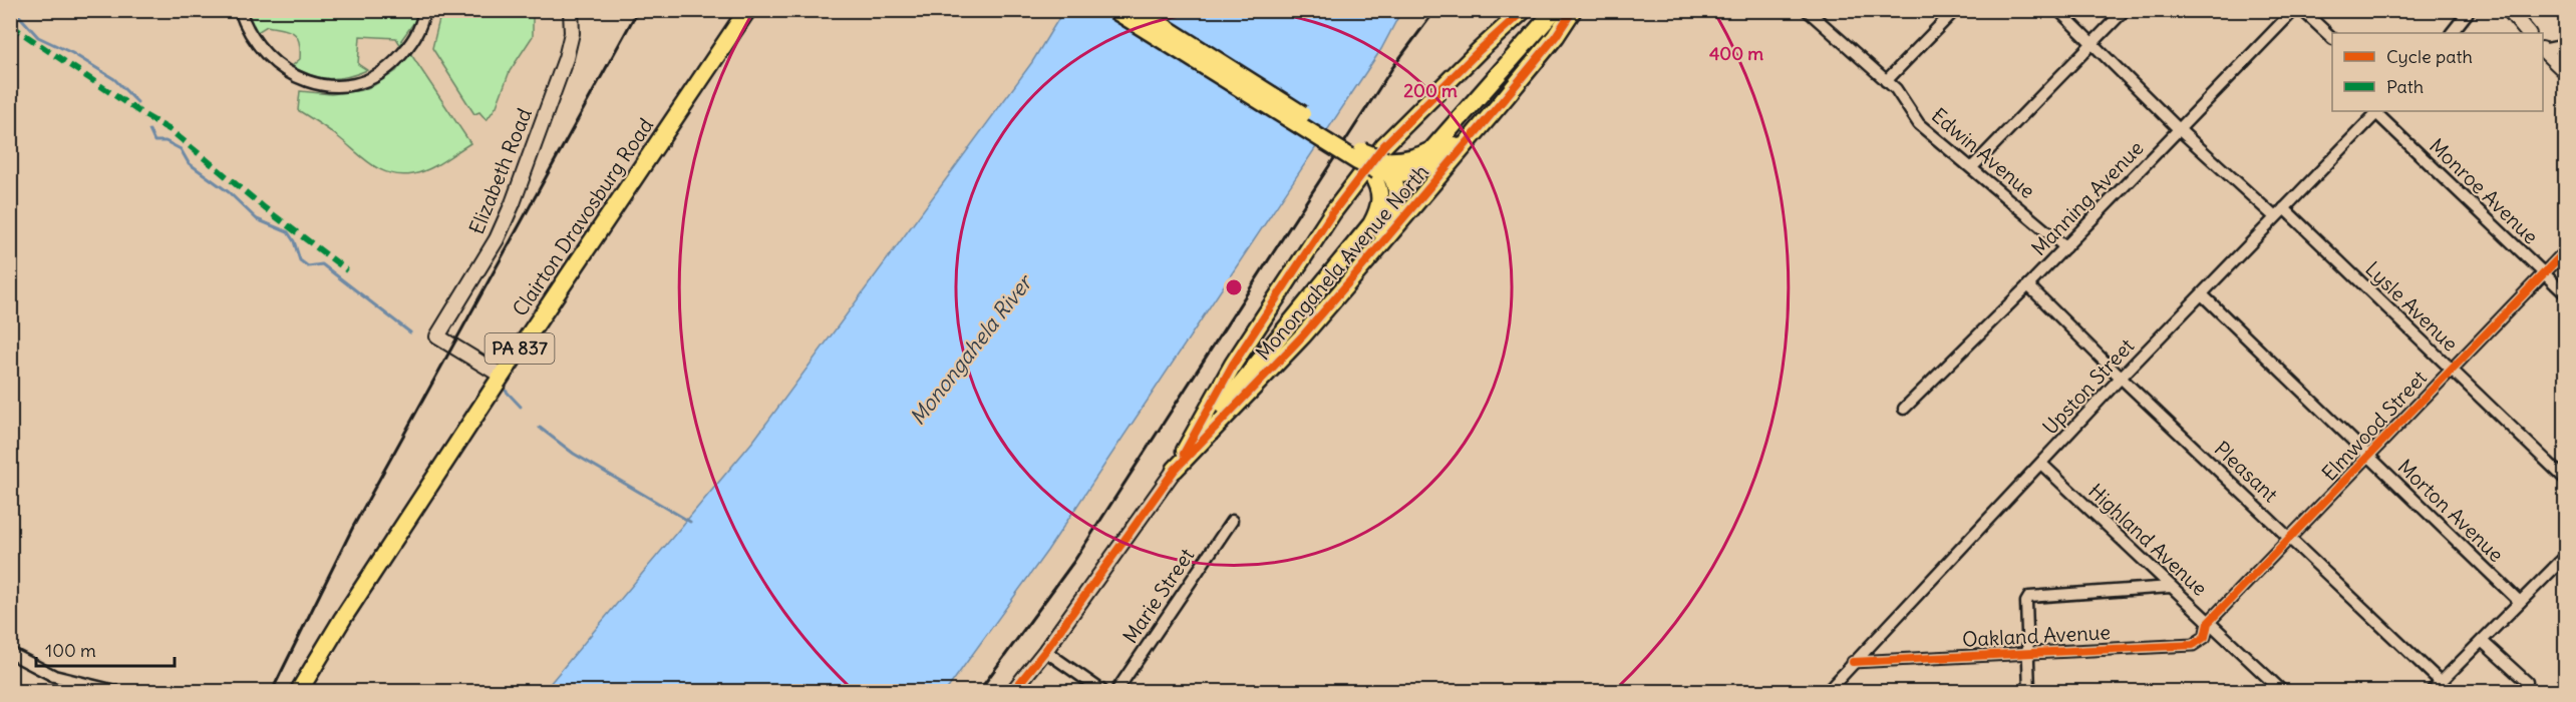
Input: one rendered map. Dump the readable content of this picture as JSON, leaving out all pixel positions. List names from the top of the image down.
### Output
{
  "streets": {
    "main road": [
      "Elizabeth Road",
      "Clairton Dravosburg Road",
      "Monongahela Avenue North",
      "PA 837"
    ],
    "street": [
      "Edwin Avenue",
      "Monroe Avenue",
      "Manning Avenue",
      "Lysle Avenue",
      "Upston Street",
      "Elmwood Street",
      "Pleasant",
      "Morton Avenue",
      "Highland Avenue",
      "Marie Street",
      "Oakland Avenue"
    ]
  },
  "crossings": [
    ["Edwin Avenue", "Manning Avenue"],
    ["Elizabeth Road", "Clairton Dravosburg Road"],
    ["Monroe Avenue", "Upston Street"],
    ["Monroe Avenue", "Elmwood Street"],
    ["Manning Avenue", "Pleasant"],
    ["Lysle Avenue", "Upston Street"],
    ["Lysle Avenue", "Elmwood Street"],
    ["Upston Street", "Pleasant"],
    ["Upston Street", "Morton Avenue"],
    ["Upston Street", "Highland Avenue"],
    ["Upston Street", "Oakland Avenue"],
    ["Elmwood Street", "Pleasant"],
    ["Elmwood Street", "Morton Avenue"],
    ["Elmwood Street", "Highland Avenue"],
    ["Elmwood Street", "Oakland Avenue"],
    ["Highland Avenue", "Oakland Avenue"]
  ],
  "water": ["Monongahela River"],
  "legend": ["Cycle path", "Path"],
  "scale_bar": "100 m",
  "rings": ["400 m", "200 m"]
}
